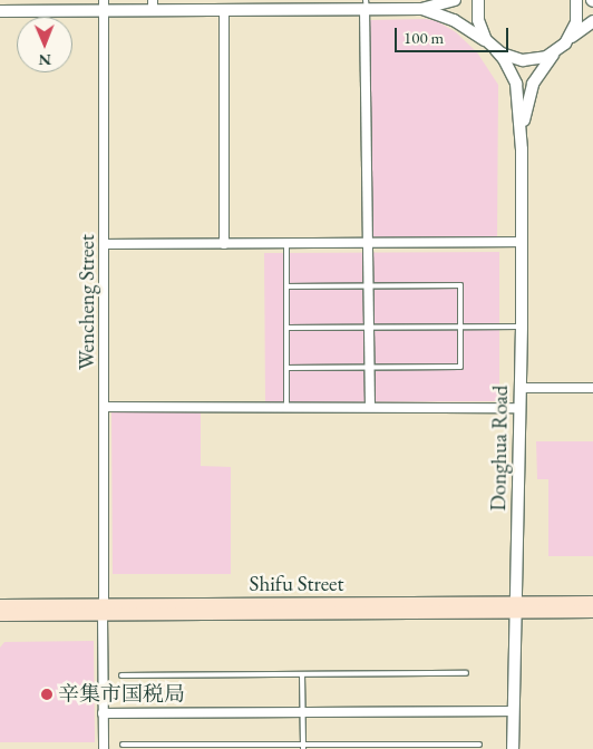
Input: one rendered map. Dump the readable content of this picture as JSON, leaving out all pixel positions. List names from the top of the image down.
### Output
{
  "streets": {
    "main road": ["Shifu Street"],
    "street": ["Wencheng Street", "Donghua Road"]
  },
  "crossings": [
    ["Wencheng Street", "Shifu Street"],
    ["Donghua Road", "Shifu Street"]
  ],
  "places": ["辛集市国税局"],
  "scale_bar": "100 m",
  "north": "bottom"
}
